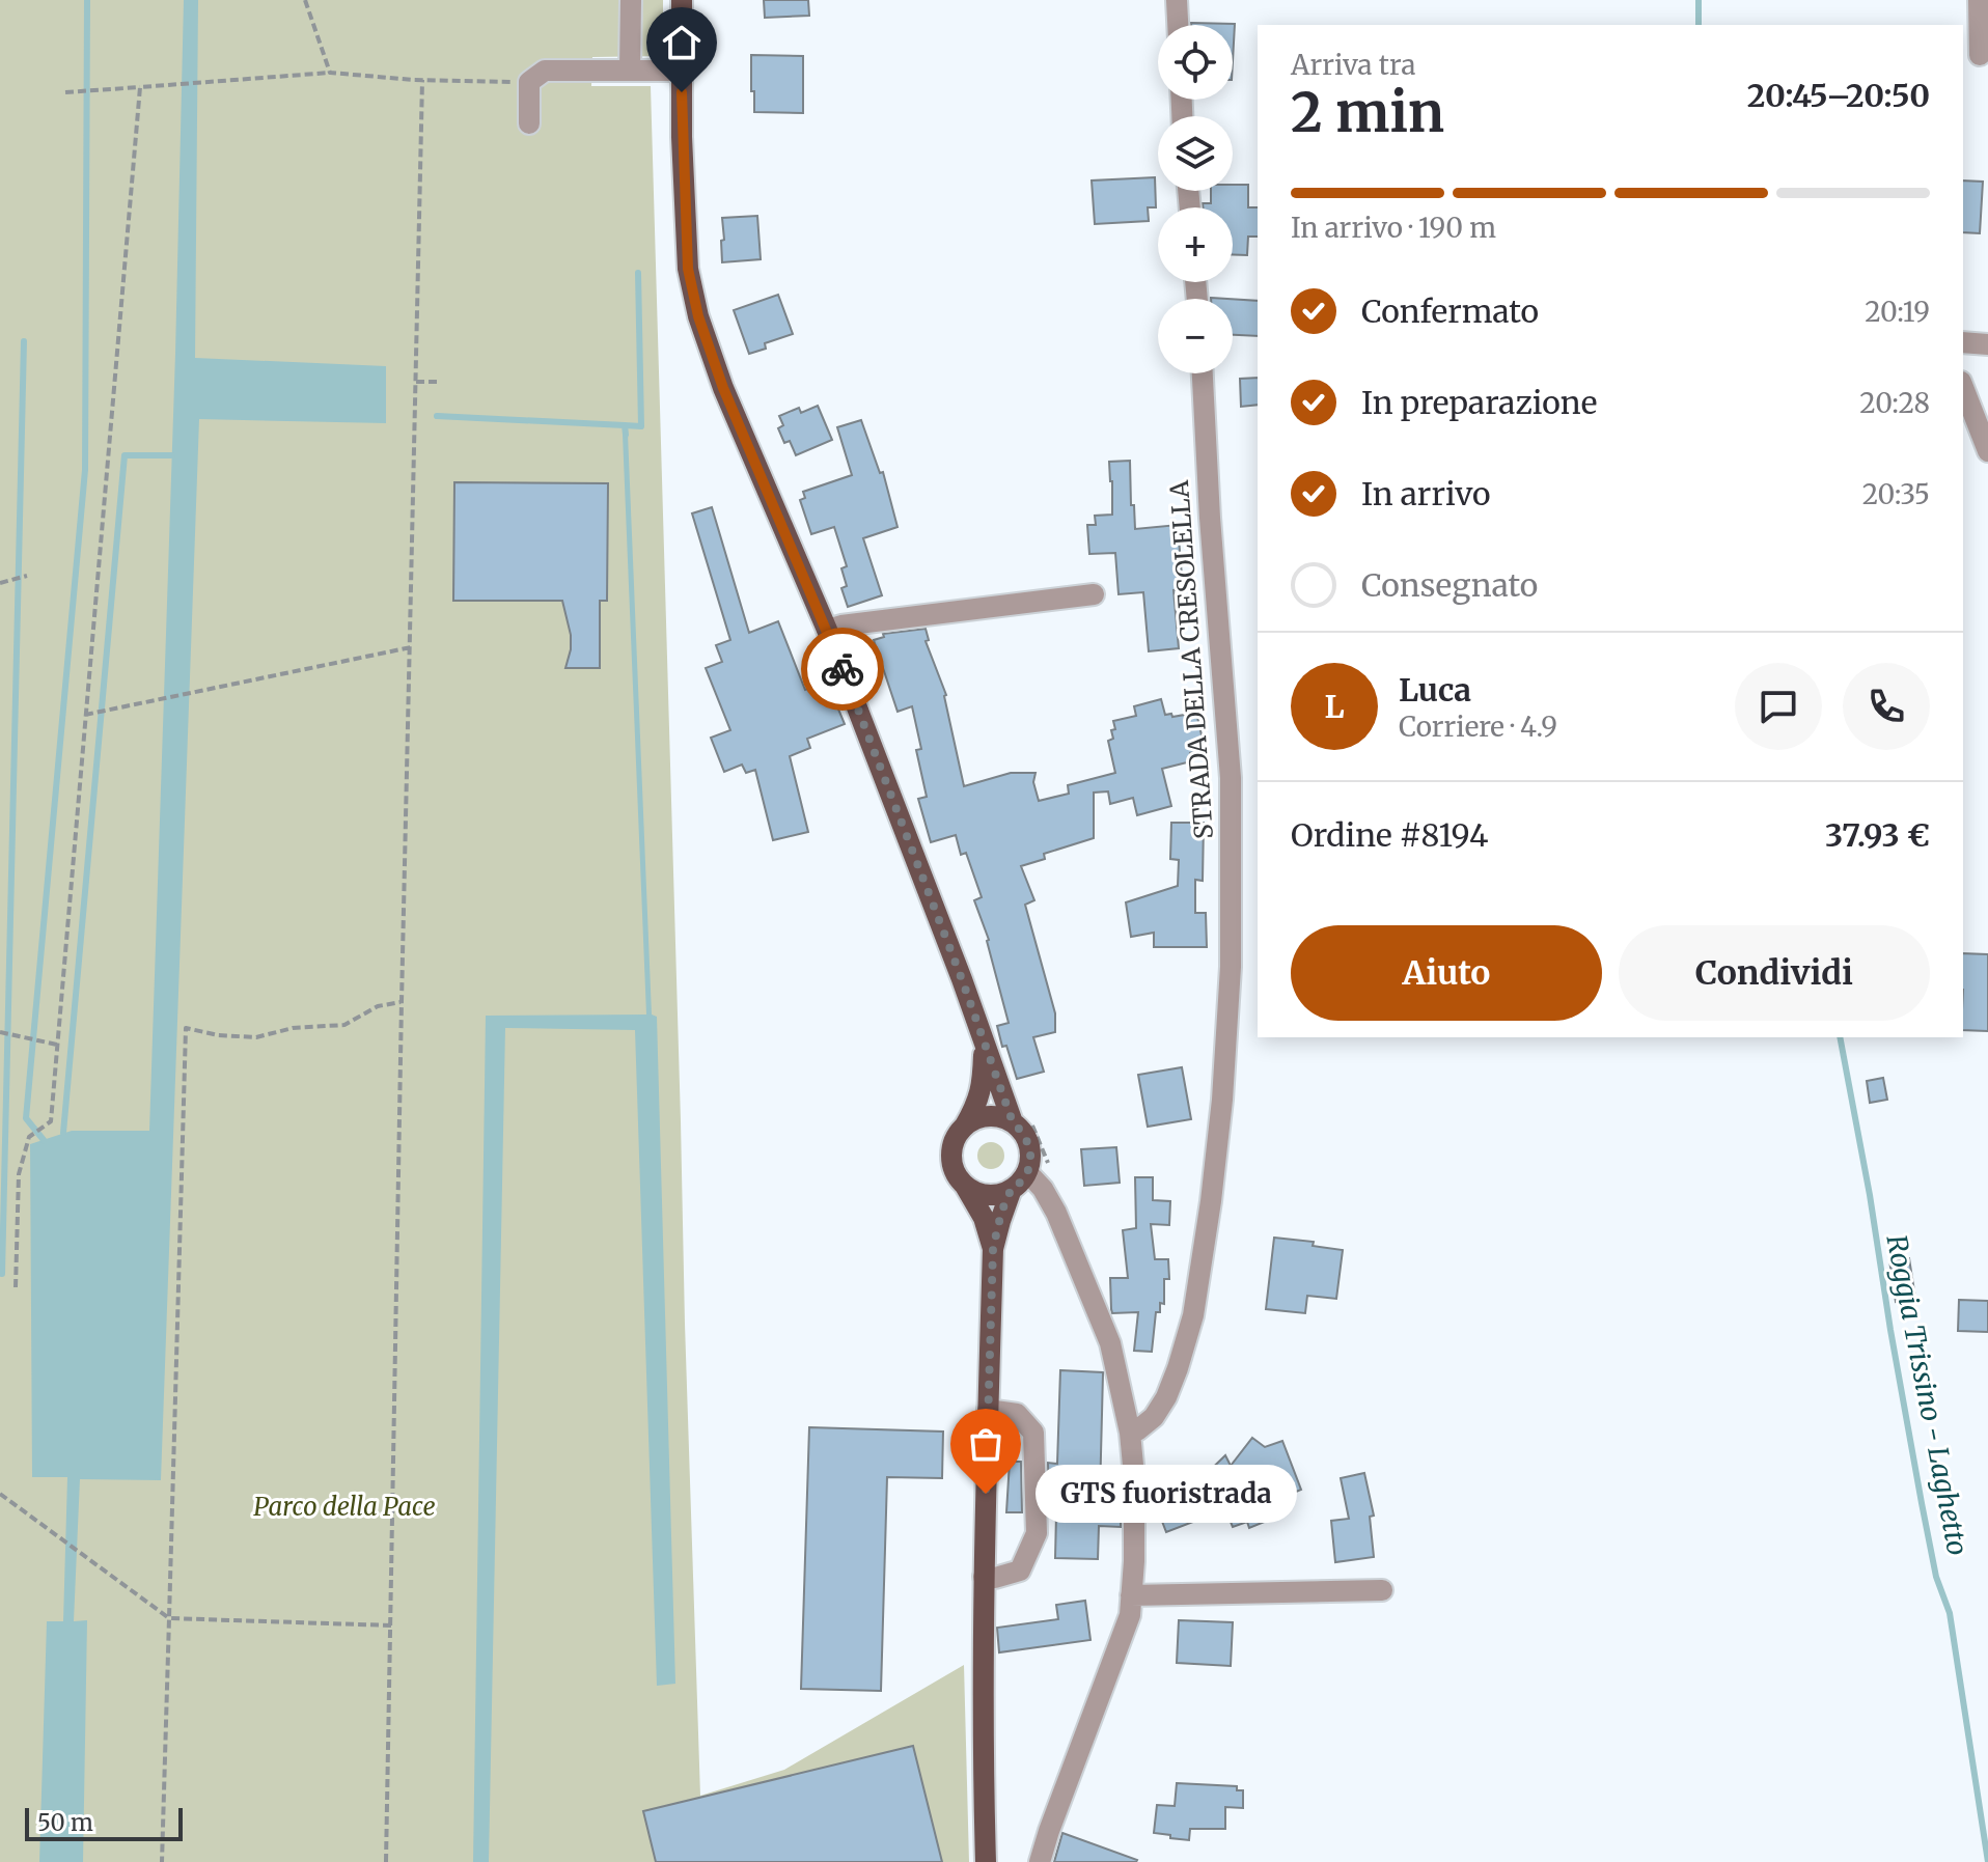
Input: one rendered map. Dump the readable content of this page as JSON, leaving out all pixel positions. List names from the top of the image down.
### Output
{
  "streets": {
    "street": ["STRADA DELLA CRESOLELLA"]
  },
  "water": ["Roggia Trissino - Laghetto"],
  "parks": ["Parco della Pace"],
  "places": ["GTS fuoristrada"],
  "scale_bar": "50 m",
  "page": {
    "map_buttons": ["+", "−"],
    "heading": ["2 min", "Arriva tra", "20:45–20:50"],
    "panel": [
      "Luca",
      "Corriere · 4.9",
      "Ordine #8194",
      "37.93 €"
    ],
    "bar": "In arrivo · 190 m",
    "list": [
      ["Confermato", "20:19"],
      ["In preparazione", "20:28"],
      ["In arrivo", "20:35"],
      "Consegnato"
    ],
    "round": "L",
    "buttons": ["Aiuto", "Condividi"],
    "bubble": "GTS fuoristrada",
    "scale": "50 m"
  }
}
